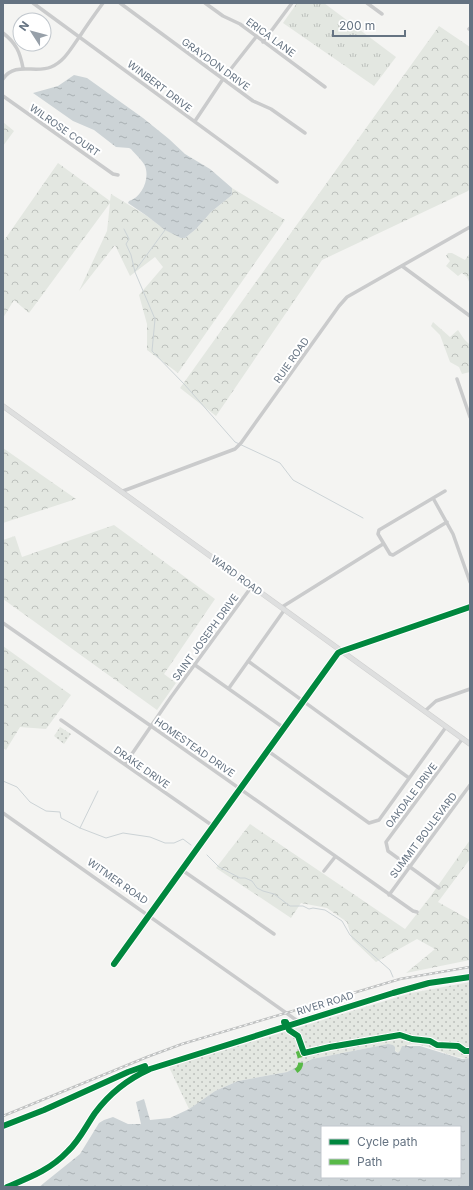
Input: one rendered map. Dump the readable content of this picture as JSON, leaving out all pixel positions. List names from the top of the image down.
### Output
{
  "streets": {
    "main road": ["WARD ROAD", "RIVER ROAD"],
    "street": [
      "ERICA LANE",
      "GRAYDON DRIVE",
      "WINBERT DRIVE",
      "WILROSE COURT",
      "RUIE ROAD",
      "SAINT JOSEPH DRIVE",
      "HOMESTEAD DRIVE",
      "DRAKE DRIVE",
      "OAKDALE DRIVE",
      "SUMMIT BOULEVARD",
      "WITMER ROAD"
    ]
  },
  "crossings": [
    ["RUIE ROAD", "WARD ROAD"],
    ["WARD ROAD", "SAINT JOSEPH DRIVE"],
    ["WARD ROAD", "OAKDALE DRIVE"],
    ["SAINT JOSEPH DRIVE", "HOMESTEAD DRIVE"],
    ["SAINT JOSEPH DRIVE", "DRAKE DRIVE"],
    ["HOMESTEAD DRIVE", "SUMMIT BOULEVARD"],
    ["OAKDALE DRIVE", "SUMMIT BOULEVARD"],
    ["WITMER ROAD", "RIVER ROAD"]
  ],
  "legend": ["Cycle path", "Path"],
  "scale_bar": "200 m",
  "north": "top left"
}
